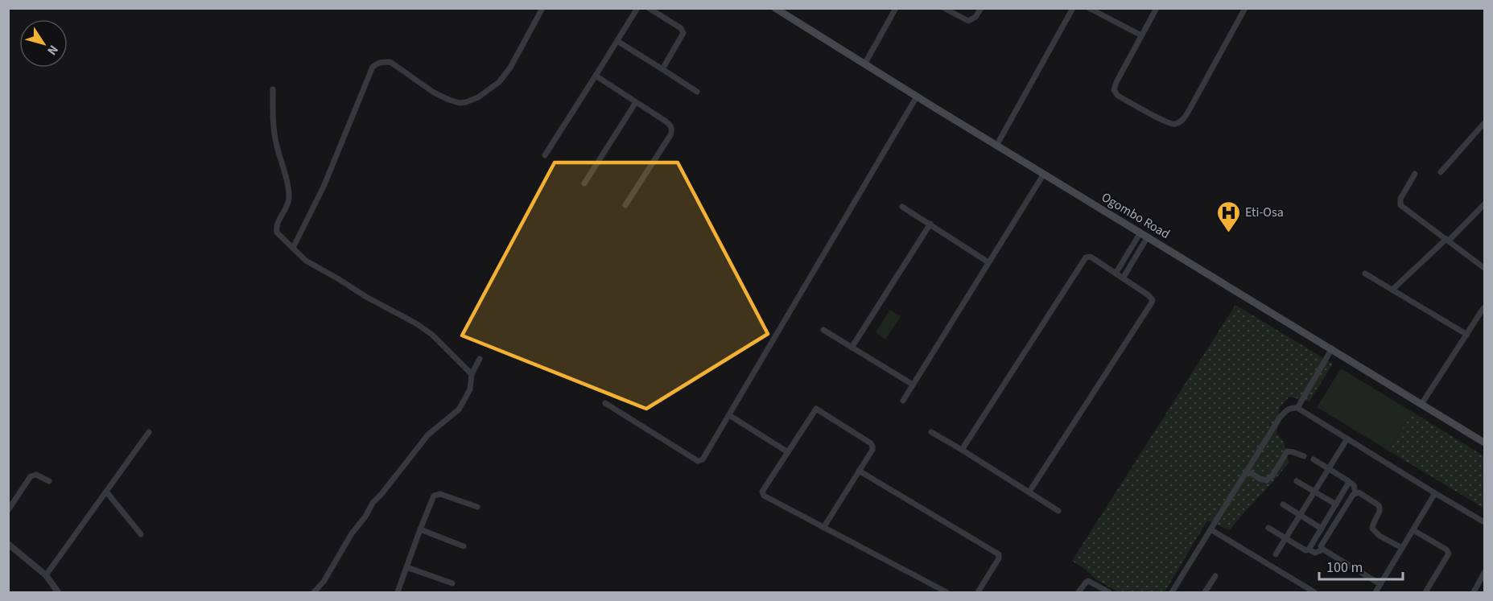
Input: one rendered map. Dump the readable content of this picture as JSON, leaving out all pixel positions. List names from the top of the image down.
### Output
{
  "streets": {
    "main road": ["Ogombo Road"]
  },
  "places": {
    "hospital": ["Eti-Osa"]
  },
  "scale_bar": "100 m",
  "north": "bottom right"
}
